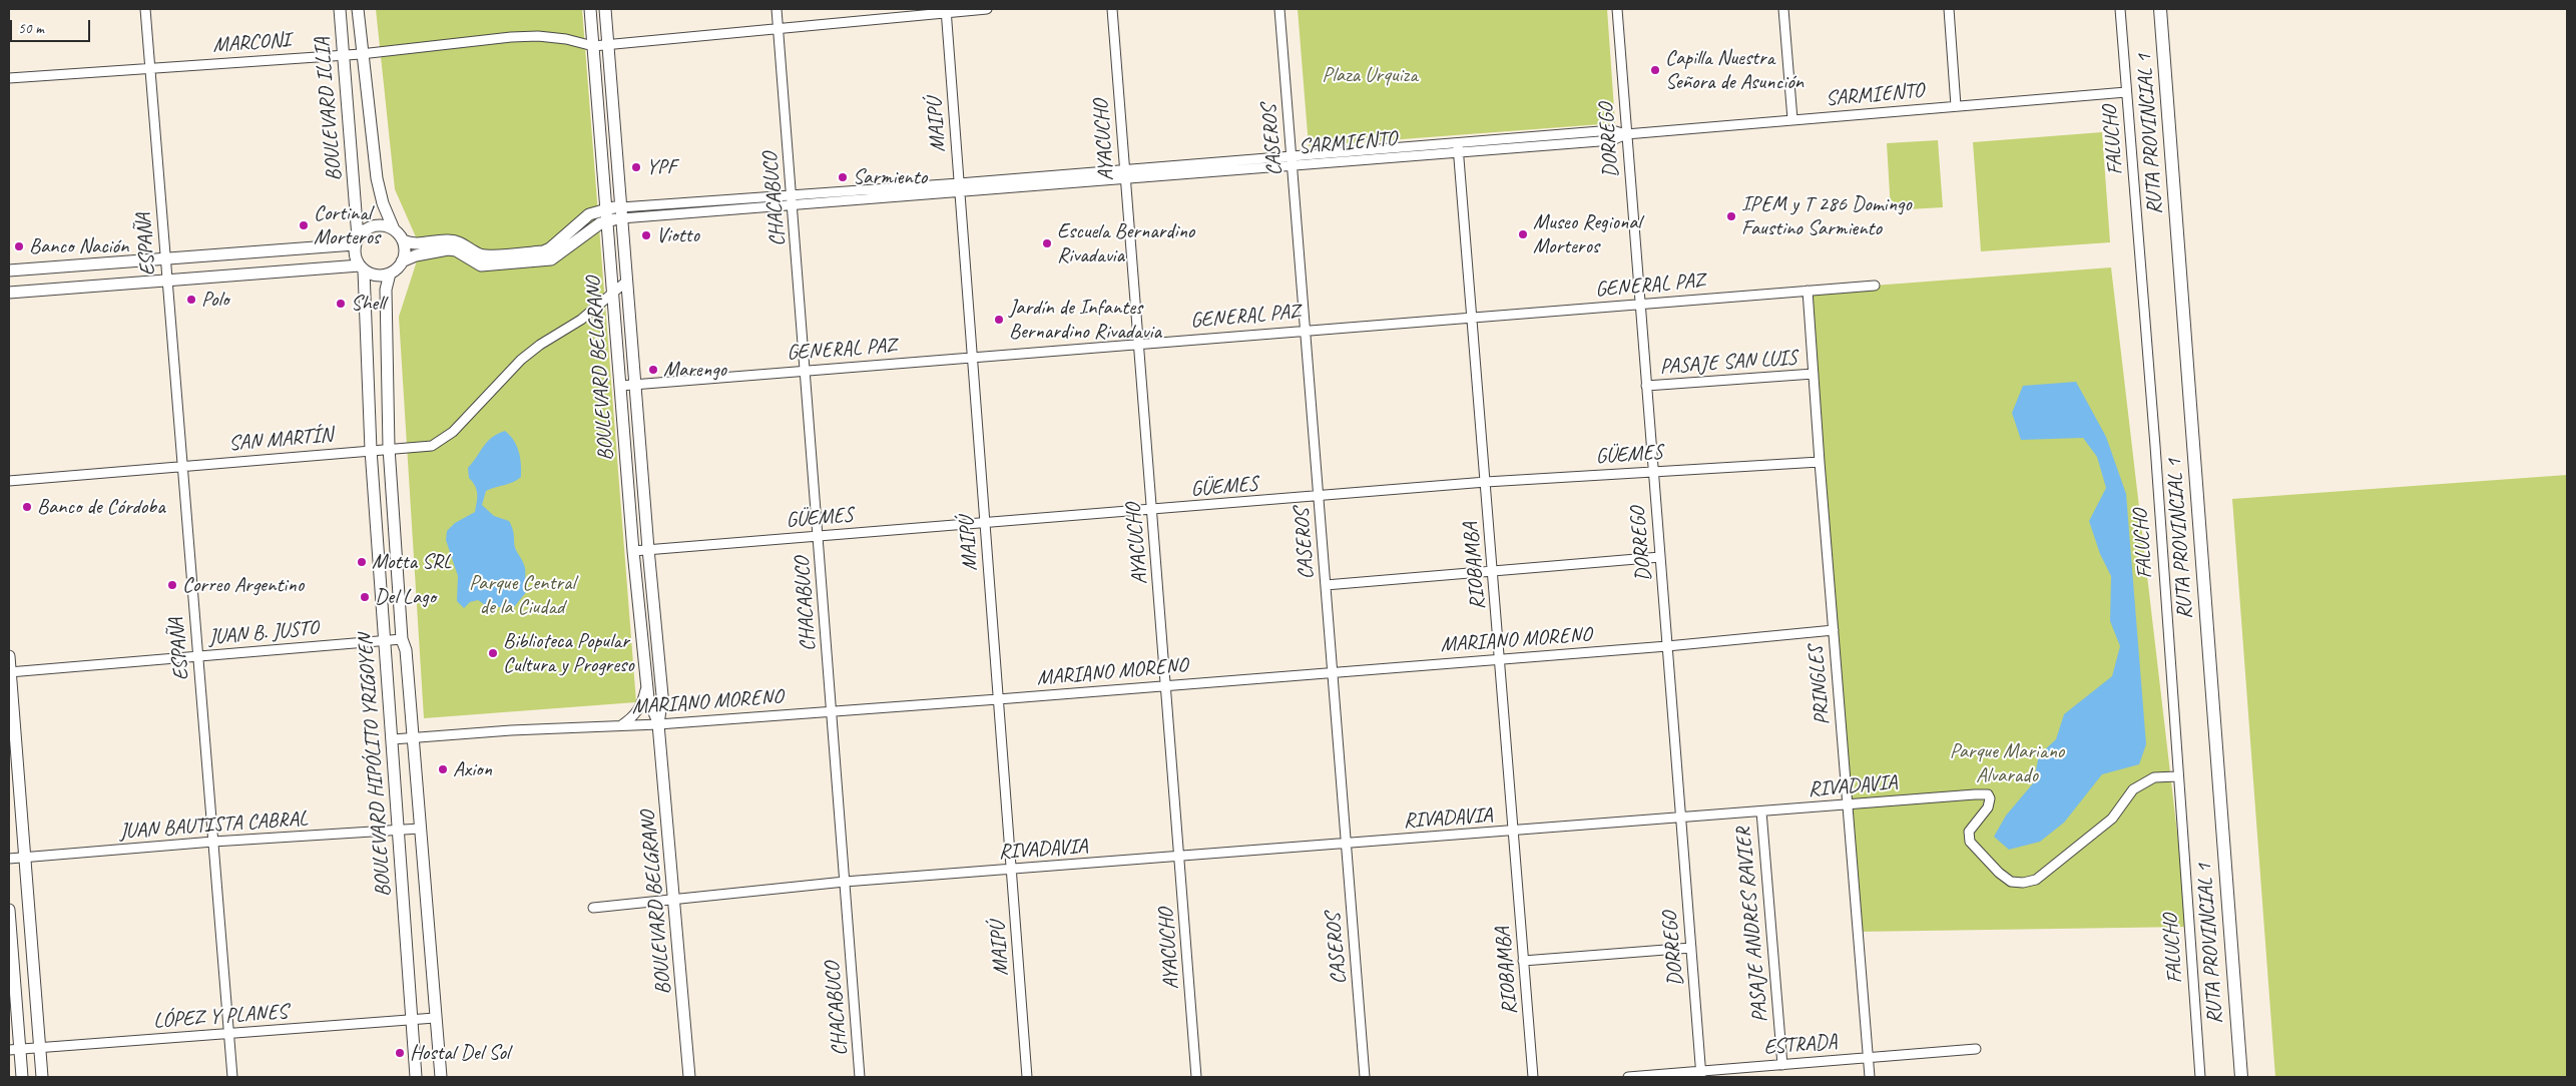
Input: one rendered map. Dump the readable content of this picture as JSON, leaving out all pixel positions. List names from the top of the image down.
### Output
{
  "streets": {
    "main road": ["RUTA PROVINCIAL 1"],
    "street": [
      "MARCONI",
      "SARMIENTO",
      "BOULEVARD ILLIA",
      "MAIPÚ",
      "AYACUCHO",
      "CASEROS",
      "DORREGO",
      "FALUCHO",
      "CHACABUCO",
      "ESPAÑA",
      "GENERAL PAZ",
      "PASAJE SAN LUIS",
      "BOULEVARD BELGRANO",
      "SAN MARTÍN",
      "GÜEMES",
      "RIOBAMBA",
      "JUAN B. JUSTO",
      "MARIANO MORENO",
      "PRINGLES",
      "BOULEVARD HIPÓLITO YRIGOYEN",
      "RIVADAVIA",
      "JUAN BAUTISTA CABRAL",
      "PASAJE ANDRES RAVIER",
      "LÓPEZ Y PLANES",
      "ESTRADA"
    ]
  },
  "crossings": [
    ["MARCONI", "BOULEVARD ILLIA"],
    ["MARCONI", "MAIPÚ"],
    ["MARCONI", "CHACABUCO"],
    ["MARCONI", "ESPAÑA"],
    ["MARCONI", "BOULEVARD BELGRANO"],
    ["SARMIENTO", "MAIPÚ"],
    ["SARMIENTO", "AYACUCHO"],
    ["SARMIENTO", "CASEROS"],
    ["SARMIENTO", "DORREGO"],
    ["SARMIENTO", "FALUCHO"],
    ["SARMIENTO", "CHACABUCO"],
    ["SARMIENTO", "BOULEVARD BELGRANO"],
    ["SARMIENTO", "RIOBAMBA"],
    ["BOULEVARD ILLIA", "BOULEVARD HIPÓLITO YRIGOYEN"],
    ["MAIPÚ", "GENERAL PAZ"],
    ["MAIPÚ", "GÜEMES"],
    ["MAIPÚ", "MARIANO MORENO"],
    ["MAIPÚ", "RIVADAVIA"],
    ["AYACUCHO", "GENERAL PAZ"],
    ["AYACUCHO", "GÜEMES"],
    ["AYACUCHO", "MARIANO MORENO"],
    ["AYACUCHO", "RIVADAVIA"],
    ["CASEROS", "GENERAL PAZ"],
    ["CASEROS", "GÜEMES"],
    ["CASEROS", "MARIANO MORENO"],
    ["CASEROS", "RIVADAVIA"],
    ["DORREGO", "GENERAL PAZ"],
    ["DORREGO", "PASAJE SAN LUIS"],
    ["DORREGO", "GÜEMES"],
    ["DORREGO", "MARIANO MORENO"],
    ["DORREGO", "RIVADAVIA"],
    ["DORREGO", "ESTRADA"],
    ["FALUCHO", "RIVADAVIA"],
    ["CHACABUCO", "GENERAL PAZ"],
    ["CHACABUCO", "GÜEMES"],
    ["CHACABUCO", "MARIANO MORENO"],
    ["CHACABUCO", "RIVADAVIA"],
    ["ESPAÑA", "SAN MARTÍN"],
    ["ESPAÑA", "JUAN B. JUSTO"],
    ["ESPAÑA", "JUAN BAUTISTA CABRAL"],
    ["ESPAÑA", "LÓPEZ Y PLANES"],
    ["GENERAL PAZ", "BOULEVARD BELGRANO"],
    ["GENERAL PAZ", "RIOBAMBA"],
    ["GENERAL PAZ", "PRINGLES"],
    ["PASAJE SAN LUIS", "PRINGLES"],
    ["BOULEVARD BELGRANO", "SAN MARTÍN"],
    ["BOULEVARD BELGRANO", "GÜEMES"],
    ["BOULEVARD BELGRANO", "MARIANO MORENO"],
    ["BOULEVARD BELGRANO", "RIVADAVIA"],
    ["SAN MARTÍN", "BOULEVARD HIPÓLITO YRIGOYEN"],
    ["GÜEMES", "RIOBAMBA"],
    ["GÜEMES", "PRINGLES"],
    ["RIOBAMBA", "MARIANO MORENO"],
    ["RIOBAMBA", "RIVADAVIA"],
    ["JUAN B. JUSTO", "BOULEVARD HIPÓLITO YRIGOYEN"],
    ["MARIANO MORENO", "PRINGLES"],
    ["MARIANO MORENO", "BOULEVARD HIPÓLITO YRIGOYEN"],
    ["PRINGLES", "RIVADAVIA"],
    ["PRINGLES", "ESTRADA"],
    ["BOULEVARD HIPÓLITO YRIGOYEN", "JUAN BAUTISTA CABRAL"],
    ["BOULEVARD HIPÓLITO YRIGOYEN", "LÓPEZ Y PLANES"],
    ["RIVADAVIA", "PASAJE ANDRES RAVIER"],
    ["PASAJE ANDRES RAVIER", "ESTRADA"]
  ],
  "parks": ["Plaza Urquiza", "Parque Central de la Ciudad", "Parque Mariano Alvarado"],
  "places": [
    "Capilla Nuestra Señora de Asunción",
    "YPF",
    "Sarmiento",
    "IPEM y T 286 Domingo Faustino Sarmiento",
    "Cortinal Morteros",
    "Museo Regional Morteros",
    "Viotto",
    "Escuela Bernardino Rivadavia",
    "Banco Nación",
    "Polo",
    "Shell",
    "Jardín de Infantes Bernardino Rivadavia",
    "Marengo",
    "Banco de Córdoba",
    "Motta SRL",
    "Correo Argentino",
    "Del Lago",
    "Biblioteca Popular Cultura y Progreso",
    "Axion",
    "Hostal Del Sol"
  ],
  "scale_bar": "50 m"
}
